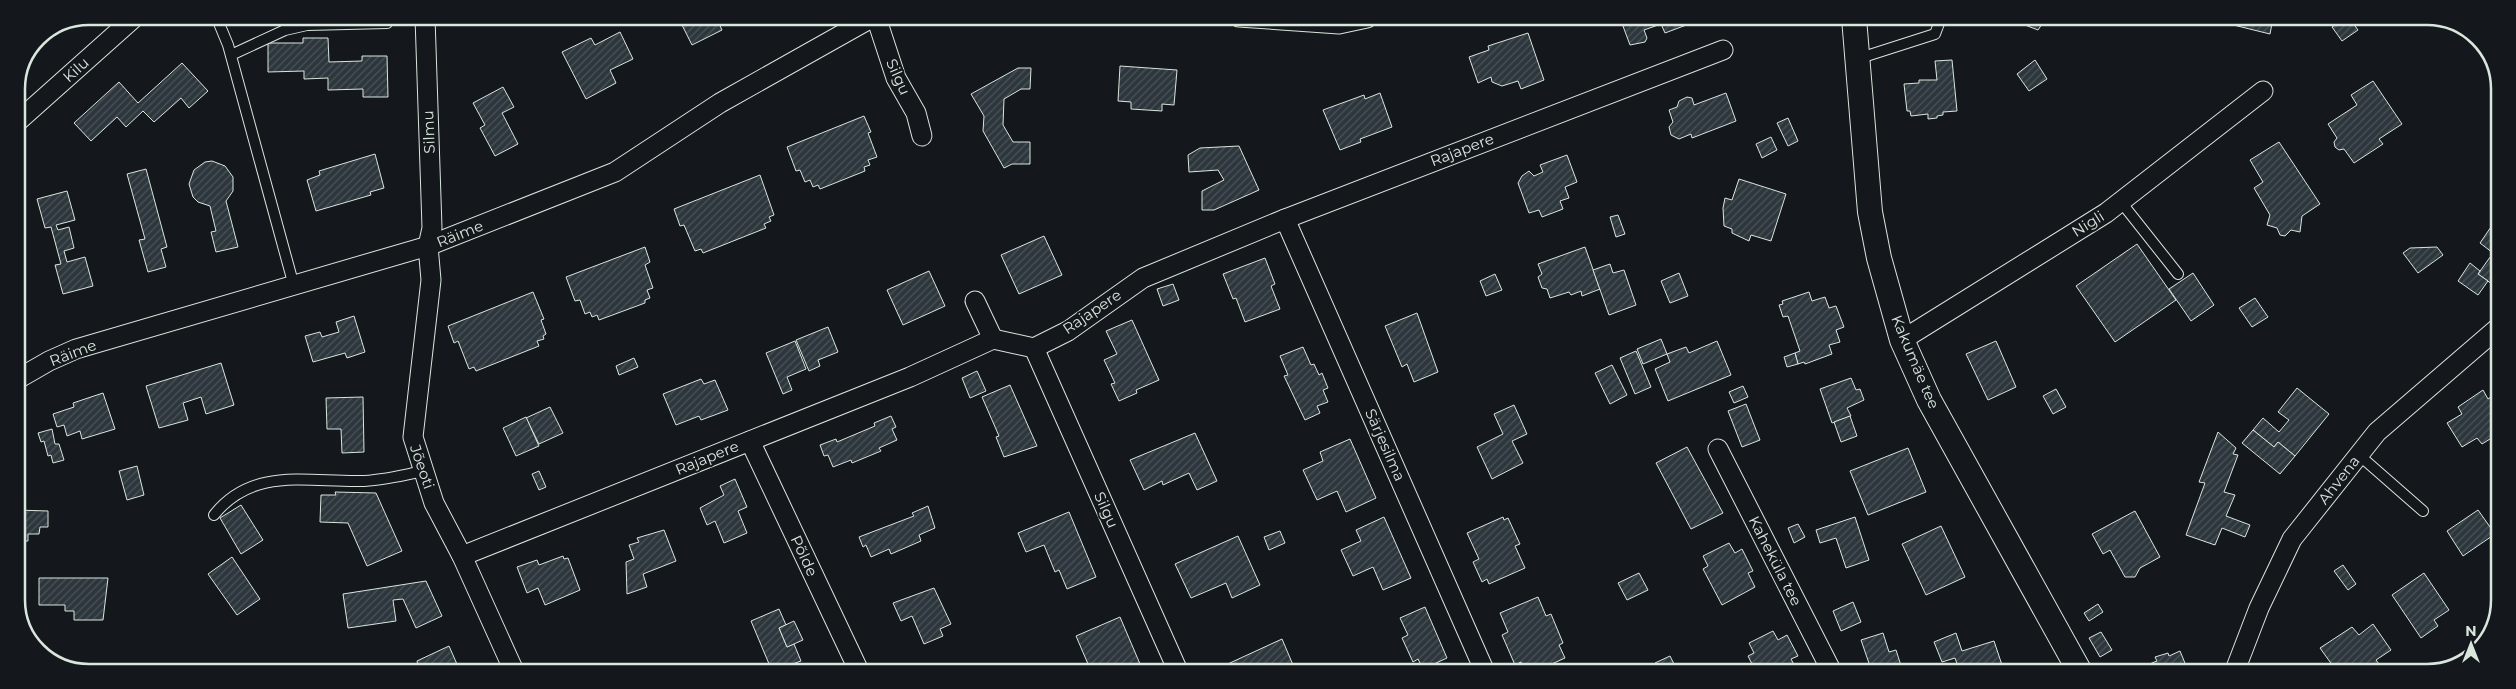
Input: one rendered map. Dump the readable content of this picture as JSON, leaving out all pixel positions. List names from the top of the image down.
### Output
{
  "streets": {
    "street": [
      "Kilu",
      "Silgu",
      "Silmu",
      "Rajapere",
      "Nigli",
      "Räime",
      "Kakumäe tee",
      "Särjesilma",
      "Jõeoti",
      "Ahvena",
      "Põlde",
      "Kaheküla tee"
    ]
  },
  "crossings": [
    ["Silgu", "Rajapere"],
    ["Silmu", "Räime"],
    ["Silmu", "Jõeoti"],
    ["Rajapere", "Särjesilma"],
    ["Rajapere", "Jõeoti"],
    ["Rajapere", "Põlde"],
    ["Nigli", "Kakumäe tee"],
    ["Räime", "Jõeoti"]
  ],
  "north": "top"
}
